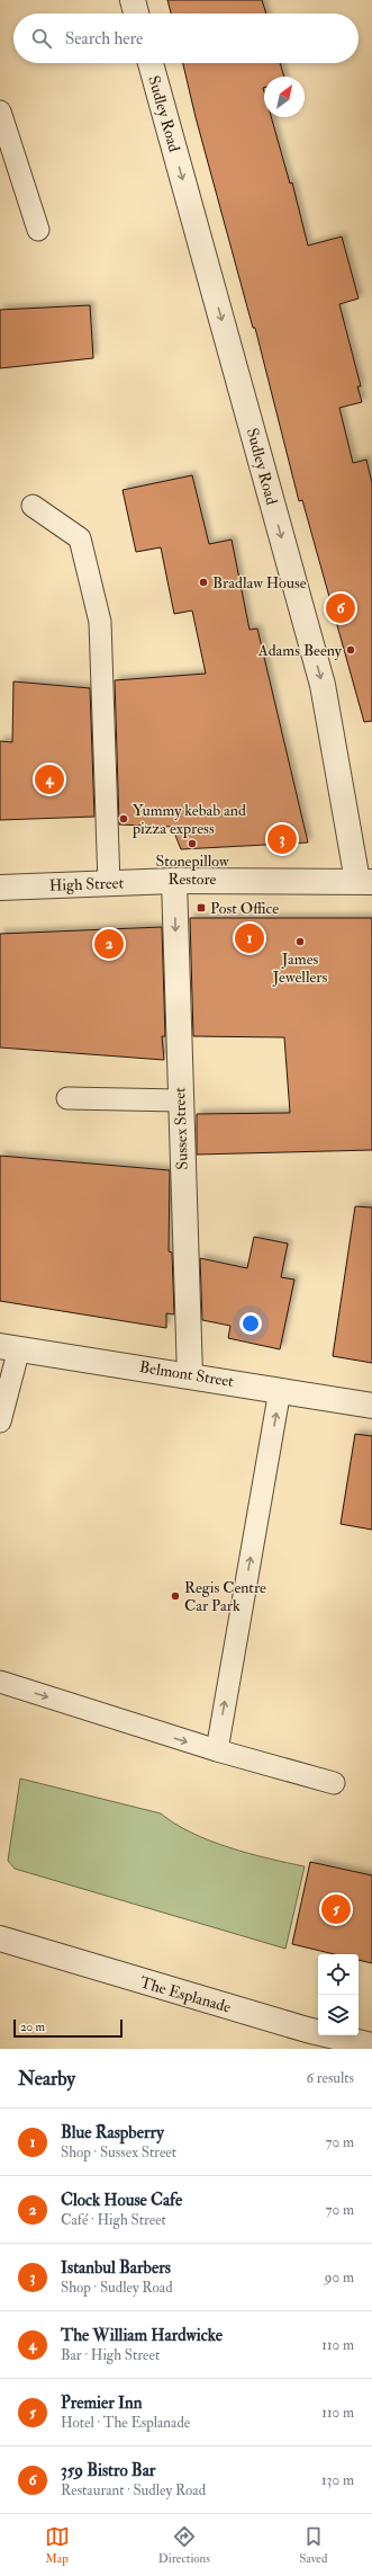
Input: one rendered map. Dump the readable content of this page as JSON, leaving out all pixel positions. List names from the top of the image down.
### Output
{
  "streets": {
    "street": [
      "Sudley Road",
      "High Street",
      "Sussex Street",
      "Belmont Street",
      "The Esplanade"
    ]
  },
  "crossings": [
    ["Sudley Road", "High Street"],
    ["High Street", "Sussex Street"],
    ["Sussex Street", "Belmont Street"]
  ],
  "one_way": ["Sudley Road", "Sussex Street"],
  "places": {
    "other": [
      "Bradlaw House",
      "Adams Beeny",
      "Yummy kebab and pizza express",
      "Stonepillow Restore",
      "James Jewellers",
      "Regis Centre Car Park"
    ],
    "transit": ["Post Office"]
  },
  "scale_bar": "20 m",
  "north": "top right",
  "page": {
    "search": "Search here",
    "pins": [
      "6",
      "4",
      "3",
      "1",
      "2",
      "5"
    ],
    "scale": "20 m",
    "heading": ["Nearby", "6 results"],
    "list": [
      {
        "mark": "1",
        "name": "Blue Raspberry",
        "note": "Shop · Sussex Street",
        "value": "70 m"
      },
      {
        "mark": "2",
        "name": "Clock House Cafe",
        "note": "Café · High Street",
        "value": "70 m"
      },
      {
        "mark": "3",
        "name": "Istanbul Barbers",
        "note": "Shop · Sudley Road",
        "value": "90 m"
      },
      {
        "mark": "4",
        "name": "The William Hardwicke",
        "note": "Bar · High Street",
        "value": "110 m"
      },
      {
        "mark": "5",
        "name": "Premier Inn",
        "note": "Hotel · The Esplanade",
        "value": "110 m"
      },
      {
        "mark": "6",
        "name": "359 Bistro Bar",
        "note": "Restaurant · Sudley Road",
        "value": "130 m"
      }
    ],
    "nav": ["Map", "Directions", "Saved"]
  }
}
